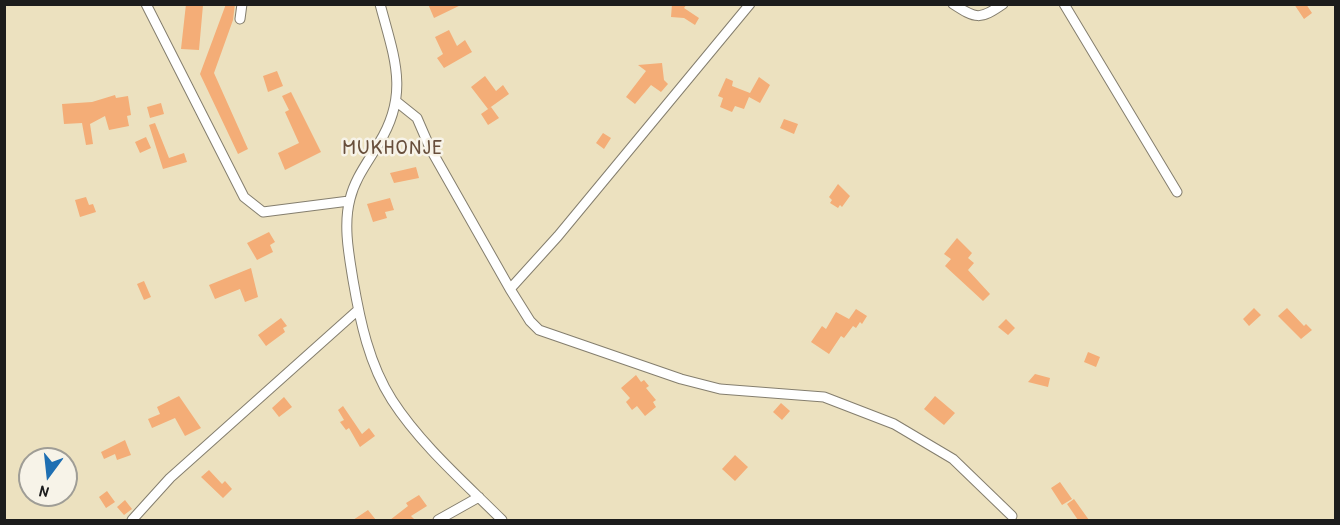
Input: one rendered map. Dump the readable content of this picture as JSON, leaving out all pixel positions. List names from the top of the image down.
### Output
{
  "districts": ["MUKHONJE"],
  "north": "bottom"
}
